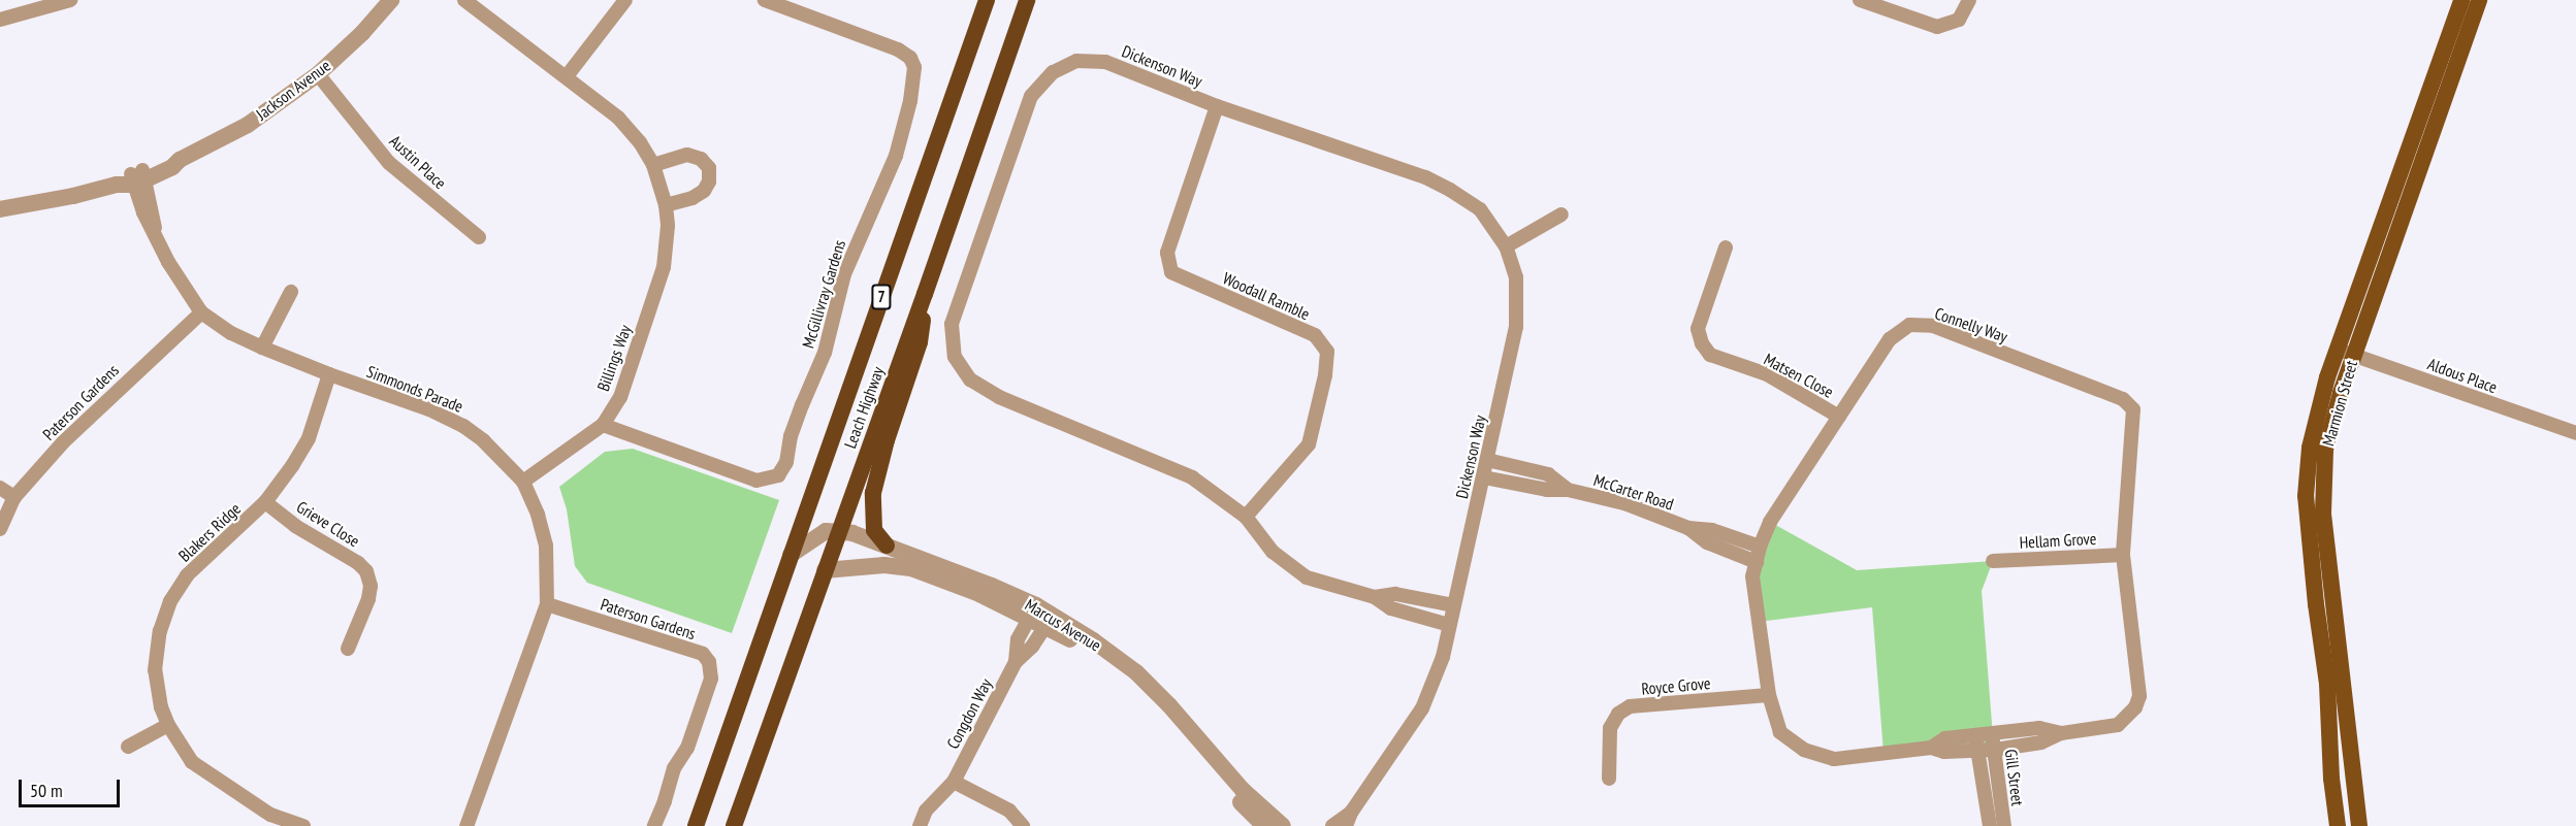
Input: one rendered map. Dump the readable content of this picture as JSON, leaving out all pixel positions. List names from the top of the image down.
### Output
{
  "streets": {
    "highway": ["7", "Leach Highway"],
    "main road": ["Marmion Street"],
    "street": [
      "Dickenson Way",
      "Jackson Avenue",
      "Austin Place",
      "McGillivray Gardens",
      "Woodall Ramble",
      "Connelly Way",
      "Billings Way",
      "Matsen Close",
      "Aldous Place",
      "Simmonds Parade",
      "Paterson Gardens",
      "McCarter Road",
      "Grieve Close",
      "Blakers Ridge",
      "Hellam Grove",
      "Marcus Avenue",
      "Royce Grove",
      "Congdon Way",
      "Gill Street"
    ]
  },
  "crossings": [
    ["Dickenson Way", "Woodall Ramble"],
    ["Dickenson Way", "McCarter Road"],
    ["Jackson Avenue", "Austin Place"],
    ["Jackson Avenue", "Simmonds Parade"],
    ["McGillivray Gardens", "Billings Way"],
    ["Connelly Way", "Matsen Close"],
    ["Connelly Way", "McCarter Road"],
    ["Connelly Way", "Hellam Grove"],
    ["Connelly Way", "Royce Grove"],
    ["Connelly Way", "Gill Street"],
    ["Billings Way", "Simmonds Parade"],
    ["Aldous Place", "Marmion Street"],
    ["Simmonds Parade", "Paterson Gardens"],
    ["Simmonds Parade", "Blakers Ridge"],
    ["Leach Highway", "Marcus Avenue"],
    ["Grieve Close", "Blakers Ridge"],
    ["Marcus Avenue", "Congdon Way"]
  ],
  "scale_bar": "50 m"
}
